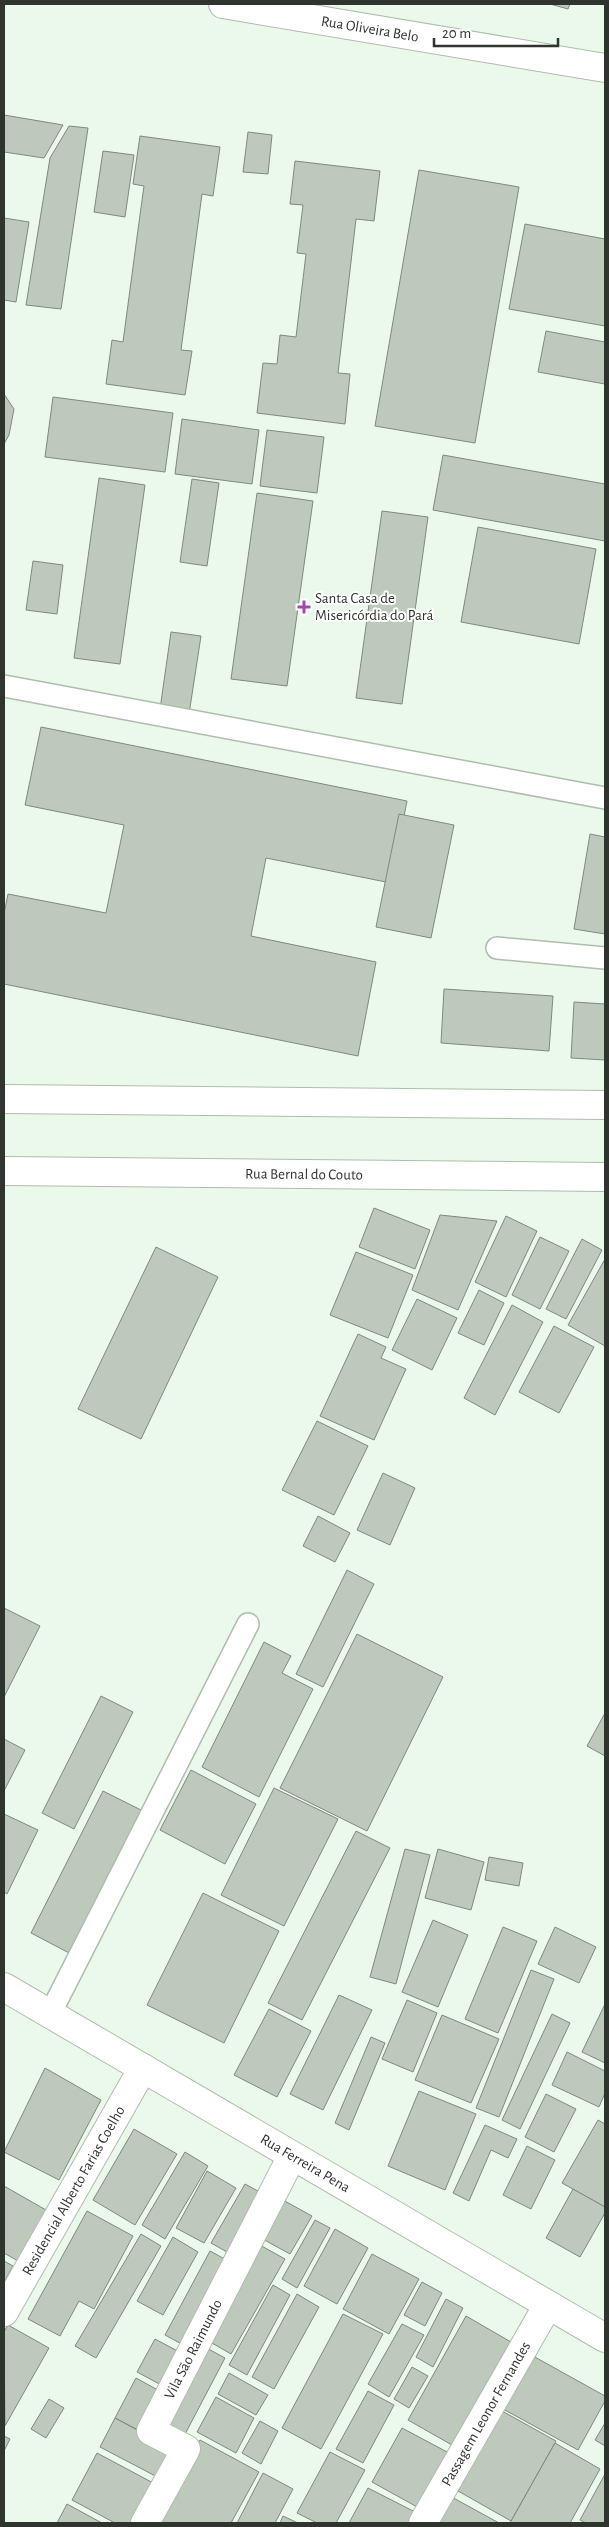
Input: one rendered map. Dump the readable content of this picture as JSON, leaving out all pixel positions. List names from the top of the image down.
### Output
{
  "streets": {
    "street": [
      "Rua Oliveira Belo",
      "Rua Bernal do Couto",
      "Rua Ferreira Pena",
      "Residencial Alberto Farias Coelho",
      "Vila São Raimundo",
      "Passagem Leonor Fernandes"
    ]
  },
  "crossings": [
    ["Rua Ferreira Pena", "Residencial Alberto Farias Coelho"],
    ["Rua Ferreira Pena", "Vila São Raimundo"],
    ["Rua Ferreira Pena", "Passagem Leonor Fernandes"]
  ],
  "places": {
    "health": ["Santa Casa de Misericórdia do Pará"]
  },
  "scale_bar": "20 m"
}
